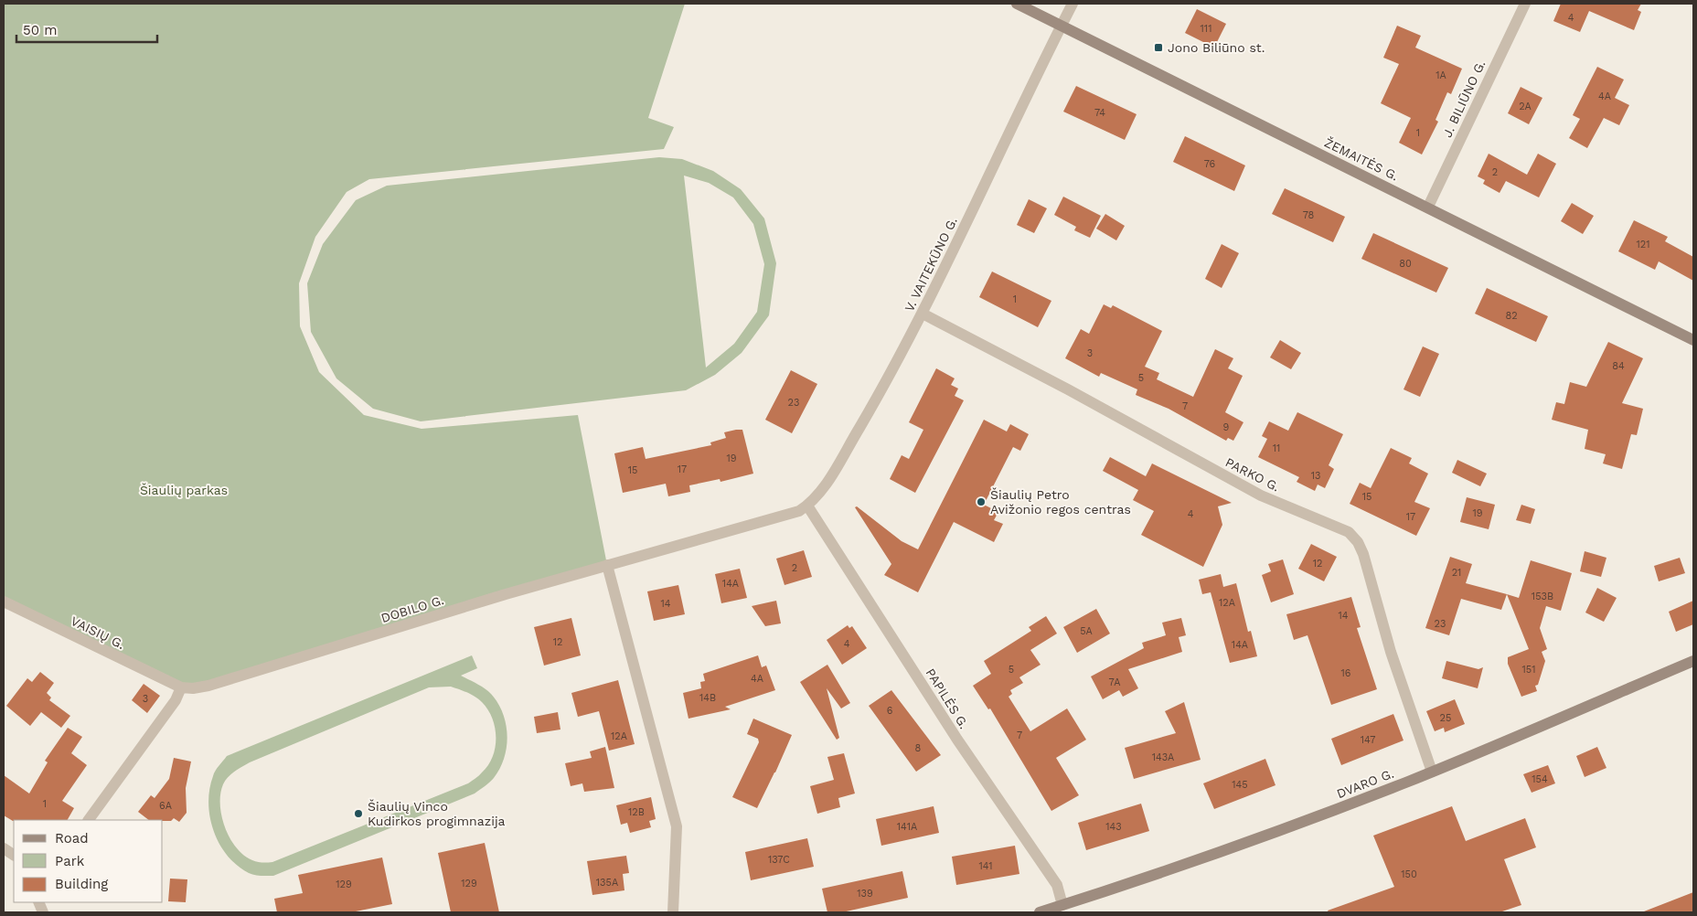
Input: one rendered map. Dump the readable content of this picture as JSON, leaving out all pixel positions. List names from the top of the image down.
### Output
{
  "streets": {
    "main road": ["ŽEMAITĖS G.", "DVARO G."],
    "street": [
      "J. BILIŪNO G.",
      "V. VAITEKŪNO G.",
      "PARKO G.",
      "DOBILO G.",
      "VAISIŲ G.",
      "PAPILĖS G."
    ]
  },
  "crossings": [
    ["J. BILIŪNO G.", "ŽEMAITĖS G."],
    ["ŽEMAITĖS G.", "V. VAITEKŪNO G."],
    ["V. VAITEKŪNO G.", "PARKO G."],
    ["V. VAITEKŪNO G.", "DOBILO G."],
    ["V. VAITEKŪNO G.", "PAPILĖS G."],
    ["PARKO G.", "DVARO G."],
    ["DOBILO G.", "VAISIŲ G."],
    ["DOBILO G.", "PAPILĖS G."],
    ["PAPILĖS G.", "DVARO G."]
  ],
  "parks": ["Šiaulių parkas"],
  "places": {
    "transit": ["Jono Biliūno st."],
    "other": ["Šiaulių Petro Avižonio regos centras", "Šiaulių Vinco Kudirkos progimnazija"]
  },
  "house_numbers": [
    "4",
    "111",
    "1A",
    "4A",
    "2A",
    "74",
    "1",
    "76",
    "2",
    "78",
    "121",
    "80",
    "1",
    "82",
    "3",
    "84",
    "5",
    "23",
    "7",
    "9",
    "11",
    "19",
    "17",
    "15",
    "13",
    "15",
    "19",
    "4",
    "17",
    "12",
    "2",
    "21",
    "14A",
    "153B",
    "12A",
    "14",
    "14",
    "23",
    "5A",
    "12",
    "4",
    "14A",
    "5",
    "151",
    "16",
    "4A",
    "7A",
    "14B",
    "3",
    "6",
    "25",
    "7",
    "12A",
    "147",
    "8",
    "143A",
    "154",
    "145",
    "1",
    "6A",
    "12B",
    "141A",
    "143",
    "137C",
    "141",
    "150",
    "135A",
    "129",
    "129",
    "139"
  ],
  "legend": ["Road", "Park", "Building"],
  "scale_bar": "50 m"
}
